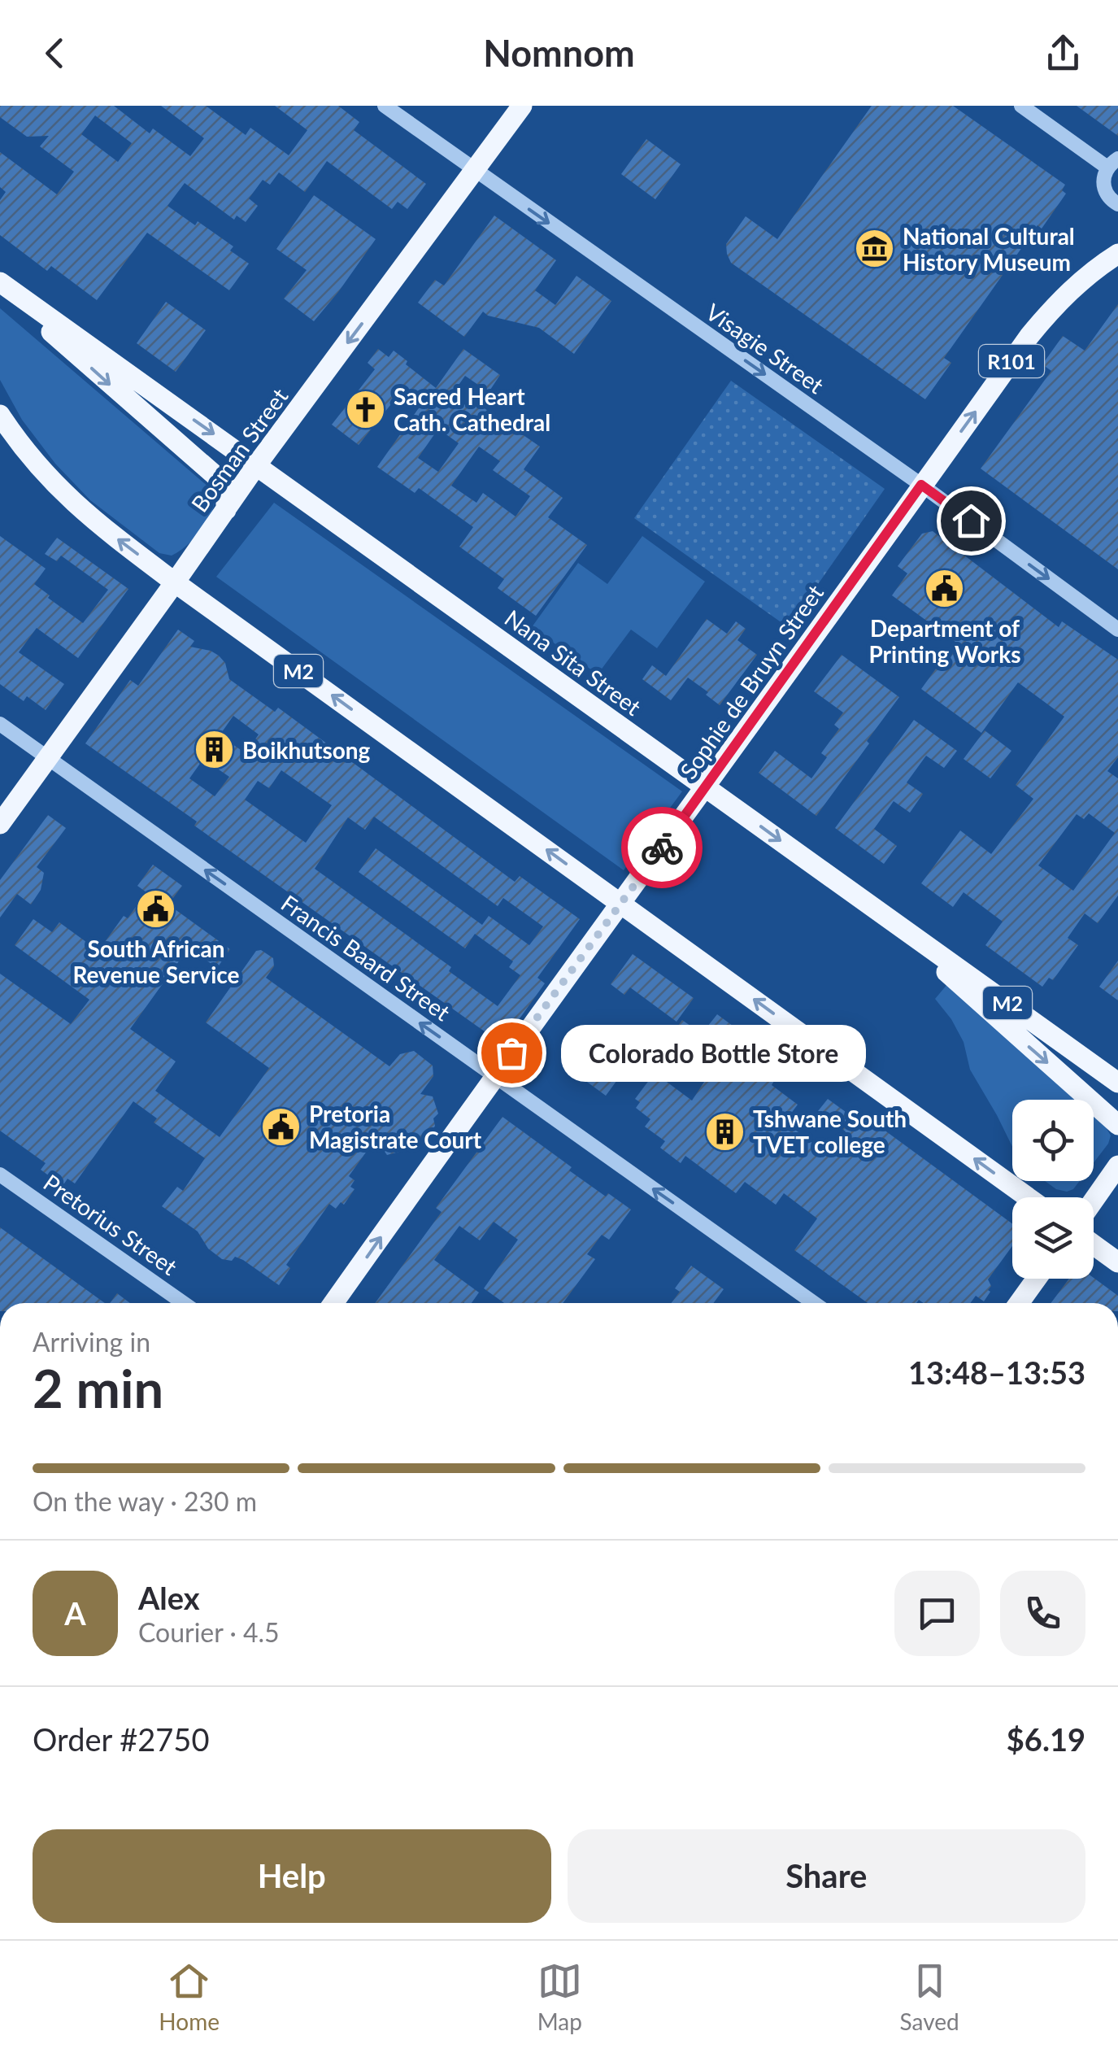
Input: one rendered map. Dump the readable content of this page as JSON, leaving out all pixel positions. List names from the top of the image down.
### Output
{
  "streets": {
    "main road": [
      "R101",
      "Bosman Street",
      "Nana Sita Street",
      "M2",
      "Sophie de Bruyn Street"
    ],
    "street": ["Visagie Street", "Francis Baard Street", "Pretorius Street"]
  },
  "crossings": [
    ["Visagie Street", "Bosman Street"],
    ["Visagie Street", "Sophie de Bruyn Street"],
    ["Bosman Street", "Nana Sita Street"],
    ["Bosman Street", "M2"],
    ["Bosman Street", "Francis Baard Street"],
    ["Nana Sita Street", "Sophie de Bruyn Street"],
    ["M2", "Sophie de Bruyn Street"],
    ["Sophie de Bruyn Street", "Francis Baard Street"]
  ],
  "one_way": [
    "Visagie Street",
    "Bosman Street",
    "Sophie de Bruyn Street",
    "Francis Baard Street"
  ],
  "places": {
    "museum": ["National Cultural History Museum"],
    "church": ["Sacred Heart Cath. Cathedral"],
    "public building": ["Department of Printing Works", "South African Revenue Service", "Pretoria Magistrate Court"],
    "building": ["Boikhutsong", "Tshwane South TVET college"],
    "other": ["Colorado Bottle Store"]
  },
  "page": {
    "header": "Nomnom",
    "bubble": "Colorado Bottle Store",
    "heading": ["2 min", "Arriving in", "13:48–13:53"],
    "panel": [
      "Alex",
      "Courier · 4.5",
      "Order #2750",
      "$6.19"
    ],
    "bar": "On the way · 230 m",
    "round": "A",
    "buttons": ["Help", "Share"],
    "tabs": ["Home", "Map", "Saved"]
  }
}
